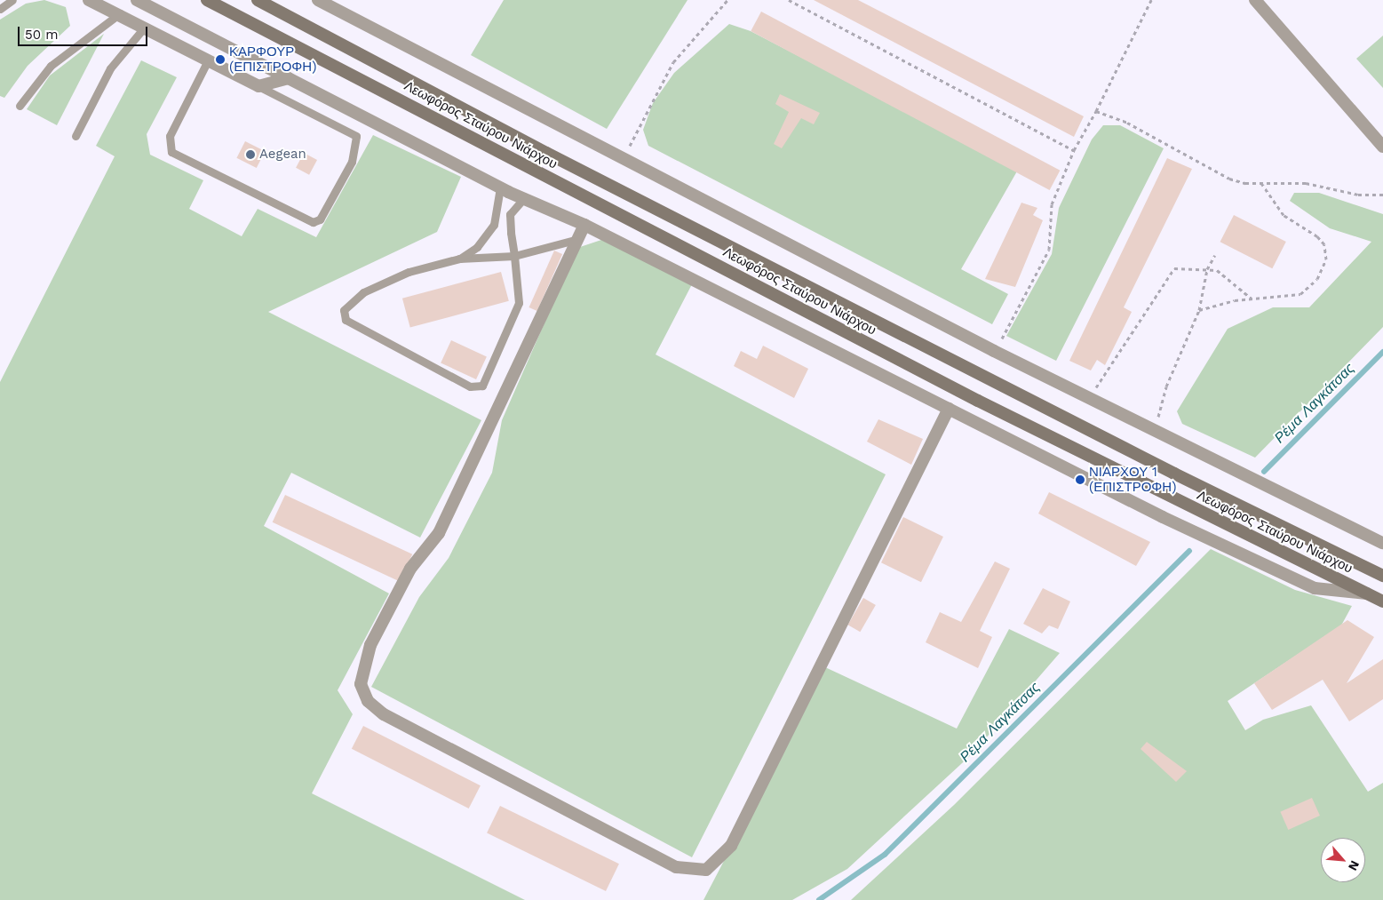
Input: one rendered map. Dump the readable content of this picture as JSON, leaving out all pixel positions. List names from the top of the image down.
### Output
{
  "streets": {
    "main road": ["Λεωφόρος Σταύρου Νιάρχου"]
  },
  "water": ["Ρέμα Λαγκάτσας"],
  "places": ["ΚΑΡΦΟΥΡ (ΕΠΙΣΤΡΟΦΗ)", "Aegean", "ΝΙΑΡΧΟΥ 1 (ΕΠΙΣΤΡΟΦΗ)"],
  "scale_bar": "50 m",
  "north": "bottom right"
}
